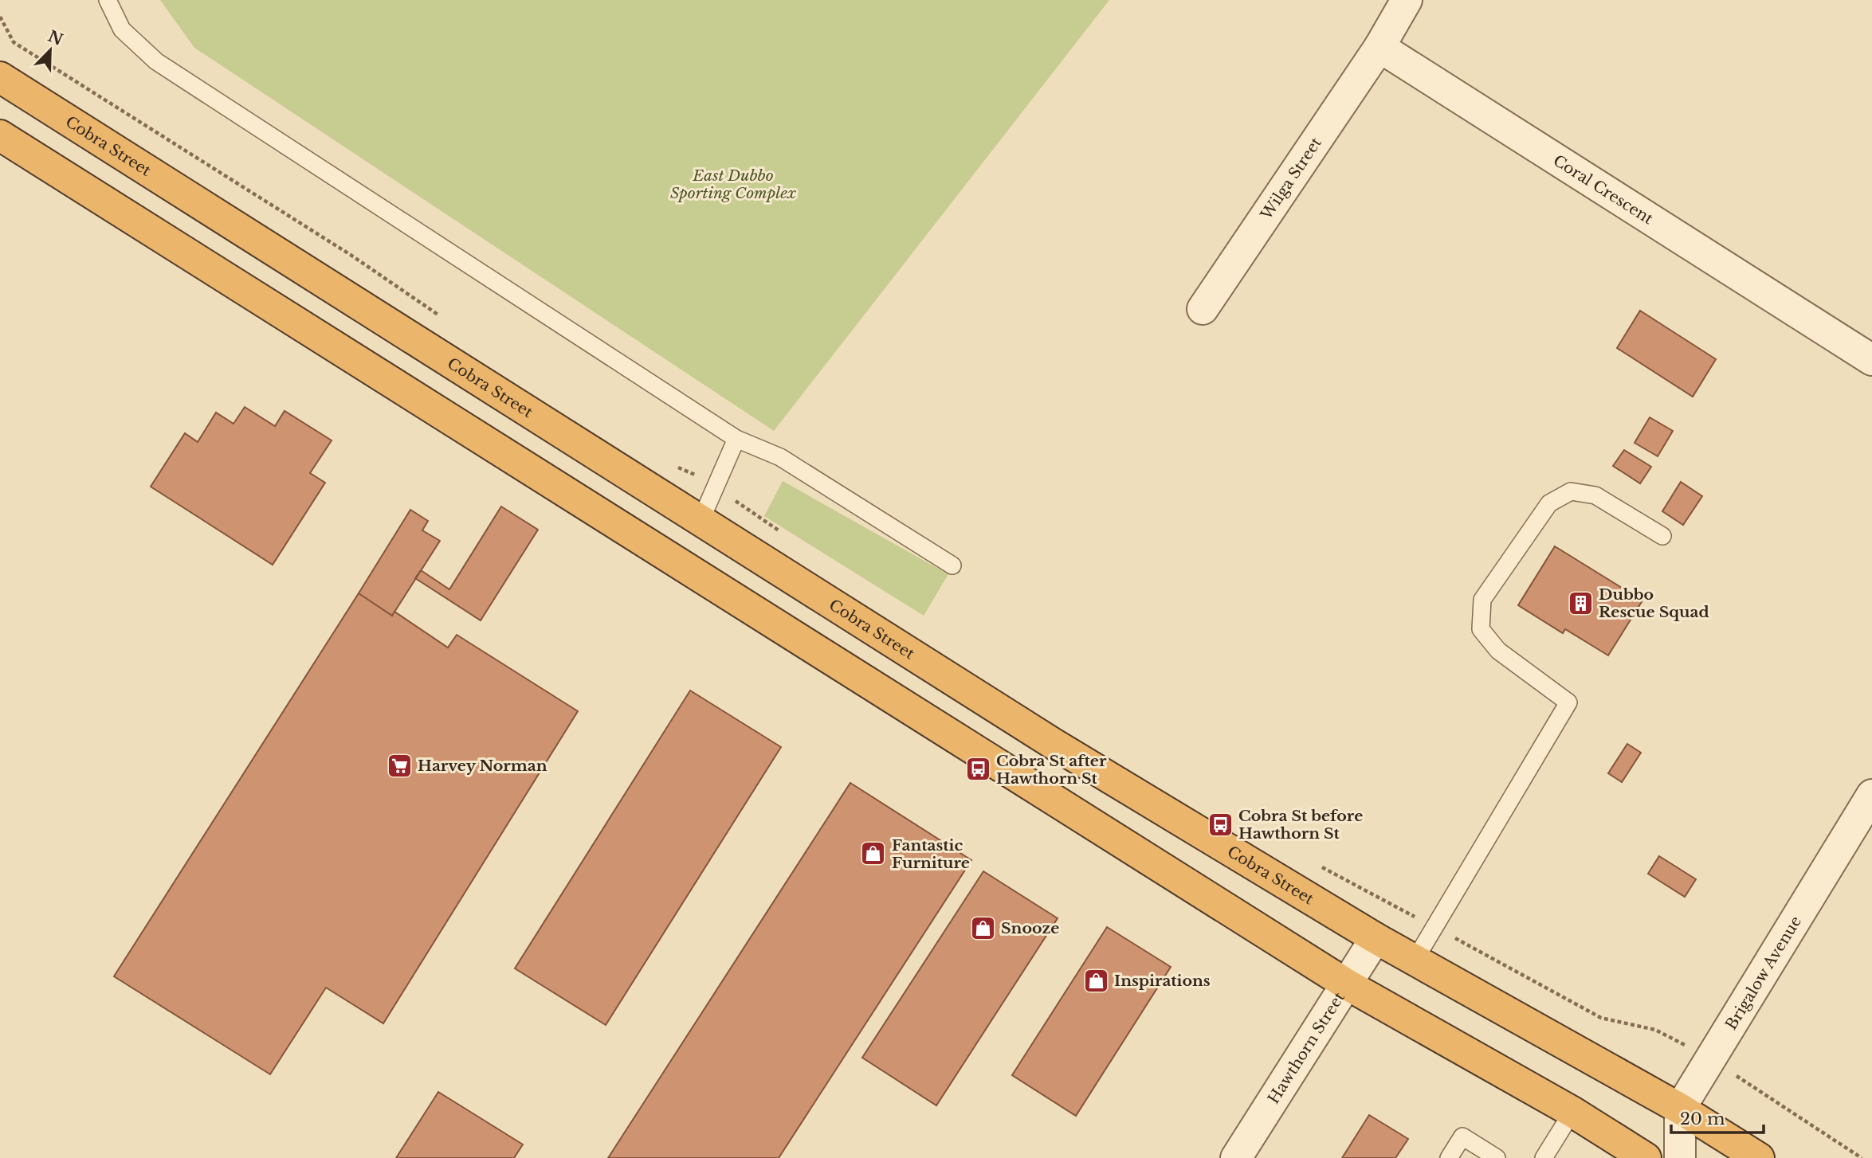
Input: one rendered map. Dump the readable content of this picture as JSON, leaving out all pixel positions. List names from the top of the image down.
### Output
{
  "streets": {
    "highway": ["Cobra Street"],
    "street": [
      "Wilga Street",
      "Coral Crescent",
      "Brigalow Avenue",
      "Hawthorn Street"
    ]
  },
  "crossings": [
    ["Cobra Street", "Brigalow Avenue"],
    ["Cobra Street", "Hawthorn Street"],
    ["Wilga Street", "Coral Crescent"]
  ],
  "parks": ["East Dubbo Sporting Complex"],
  "places": {
    "building": ["Dubbo Rescue Squad"],
    "supermarket": ["Harvey Norman"],
    "bus stop": ["Cobra St after Hawthorn St", "Cobra St before Hawthorn St"],
    "shop": ["Fantastic Furniture", "Snooze", "Inspirations"]
  },
  "scale_bar": "20 m",
  "north": "top right"
}
